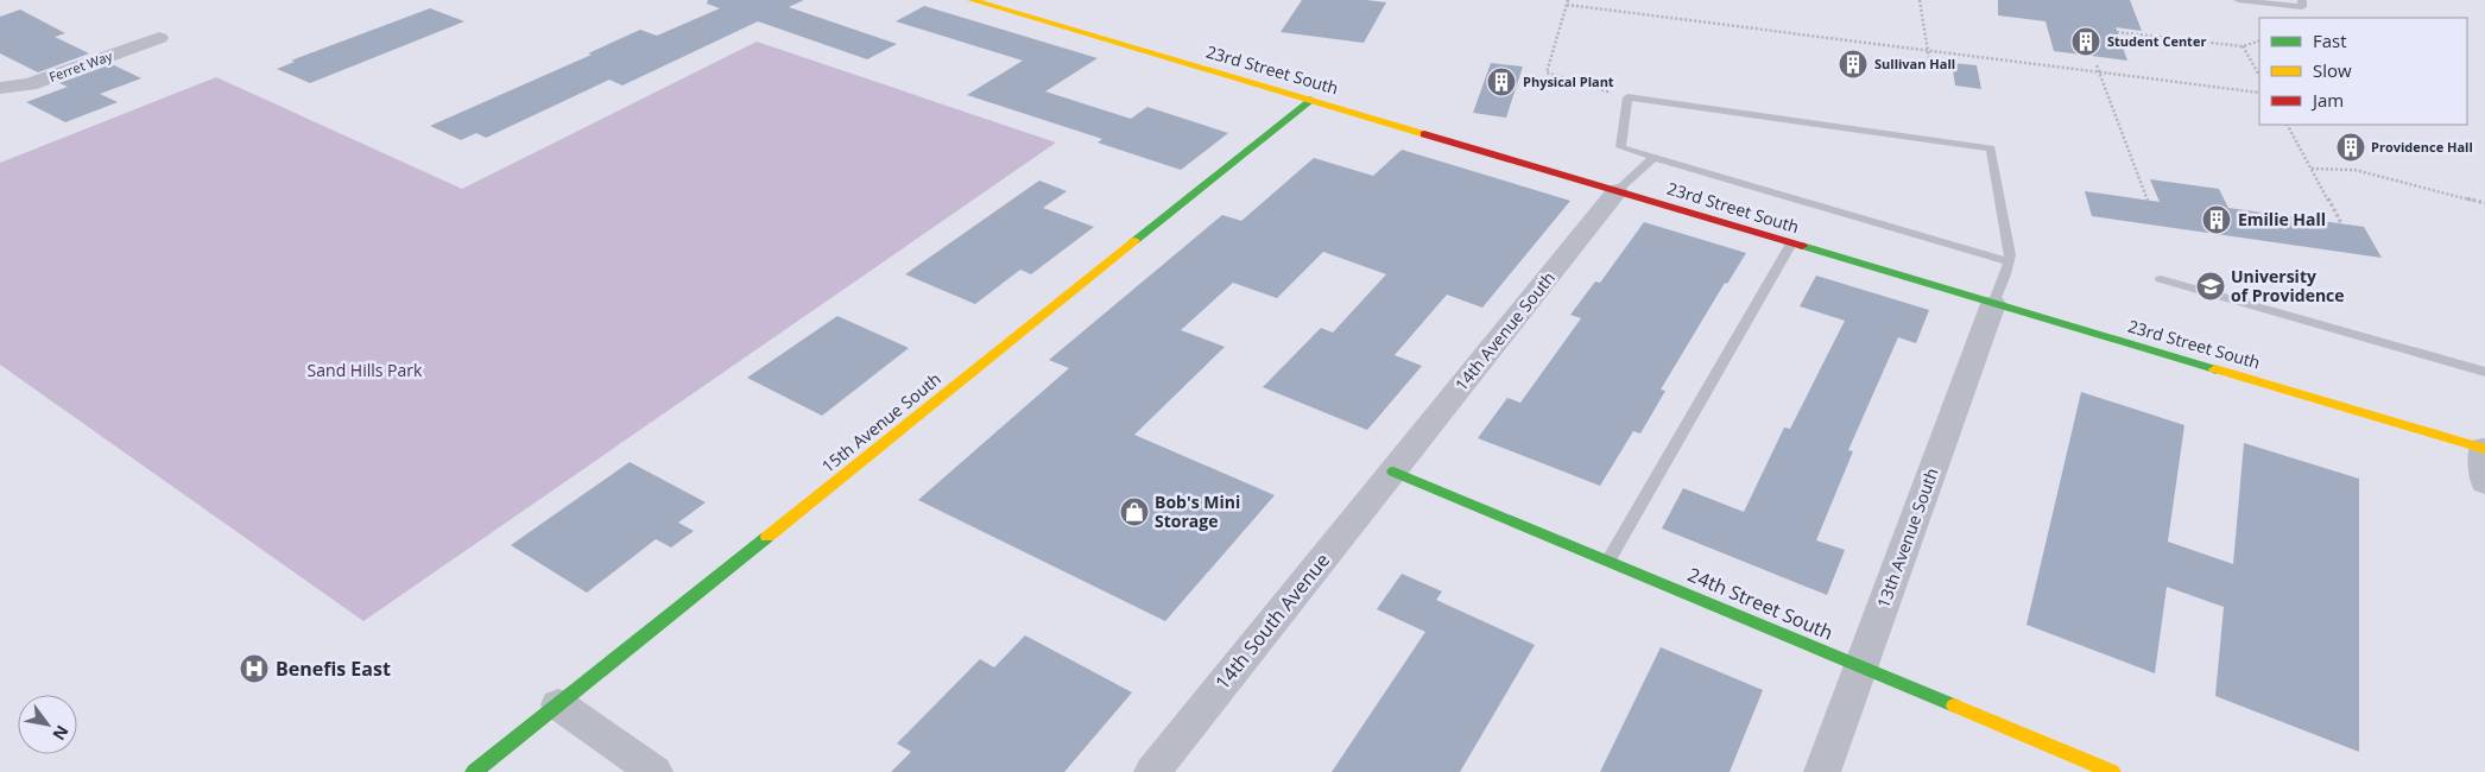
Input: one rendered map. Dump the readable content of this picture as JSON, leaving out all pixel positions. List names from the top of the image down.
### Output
{
  "streets": {
    "street": [
      "Ferret Way",
      "23rd Street South",
      "14th Avenue South",
      "15th Avenue South",
      "13th Avenue South",
      "24th Street South",
      "14th South Avenue"
    ]
  },
  "crossings": [
    ["23rd Street South", "14th Avenue South"],
    ["23rd Street South", "15th Avenue South"],
    ["23rd Street South", "13th Avenue South"],
    ["14th Avenue South", "24th Street South"],
    ["14th Avenue South", "14th South Avenue"],
    ["13th Avenue South", "24th Street South"],
    ["24th Street South", "14th South Avenue"]
  ],
  "parks": ["Sand Hills Park"],
  "places": {
    "building": [
      "Student Center",
      "Sullivan Hall",
      "Physical Plant",
      "Providence Hall",
      "Emilie Hall"
    ],
    "school or university": ["University of Providence"],
    "shop": ["Bob's Mini Storage"],
    "hospital": ["Benefis East"]
  },
  "legend": ["Fast", "Slow", "Jam"],
  "north": "bottom right"
}
